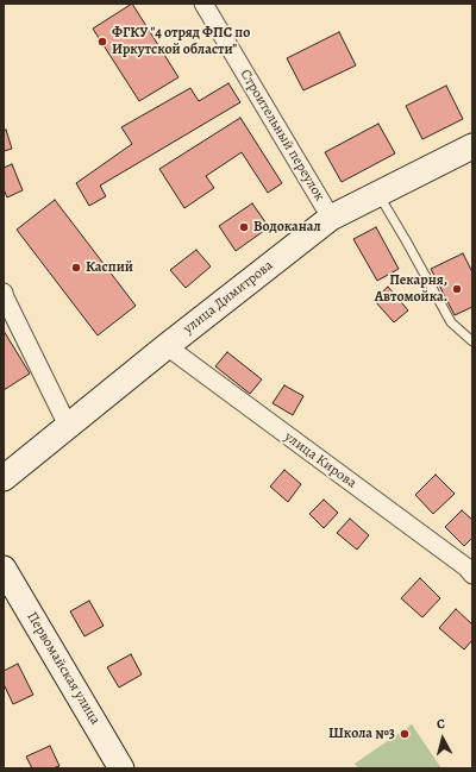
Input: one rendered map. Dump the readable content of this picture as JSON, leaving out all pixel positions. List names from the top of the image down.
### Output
{
  "streets": {
    "street": [
      "Строительный переулок",
      "улица Димитрова",
      "улица Кирова",
      "Первомайская улица"
    ]
  },
  "crossings": [
    ["Строительный переулок", "улица Димитрова"],
    ["улица Димитрова", "улица Кирова"]
  ],
  "places": [
    "ФГКУ \"4 отряд ФПС по Иркутской области\"",
    "Водоканал",
    "Каспий",
    "Пекарня, Автомойка.",
    "Школа №3"
  ],
  "north": "top"
}
